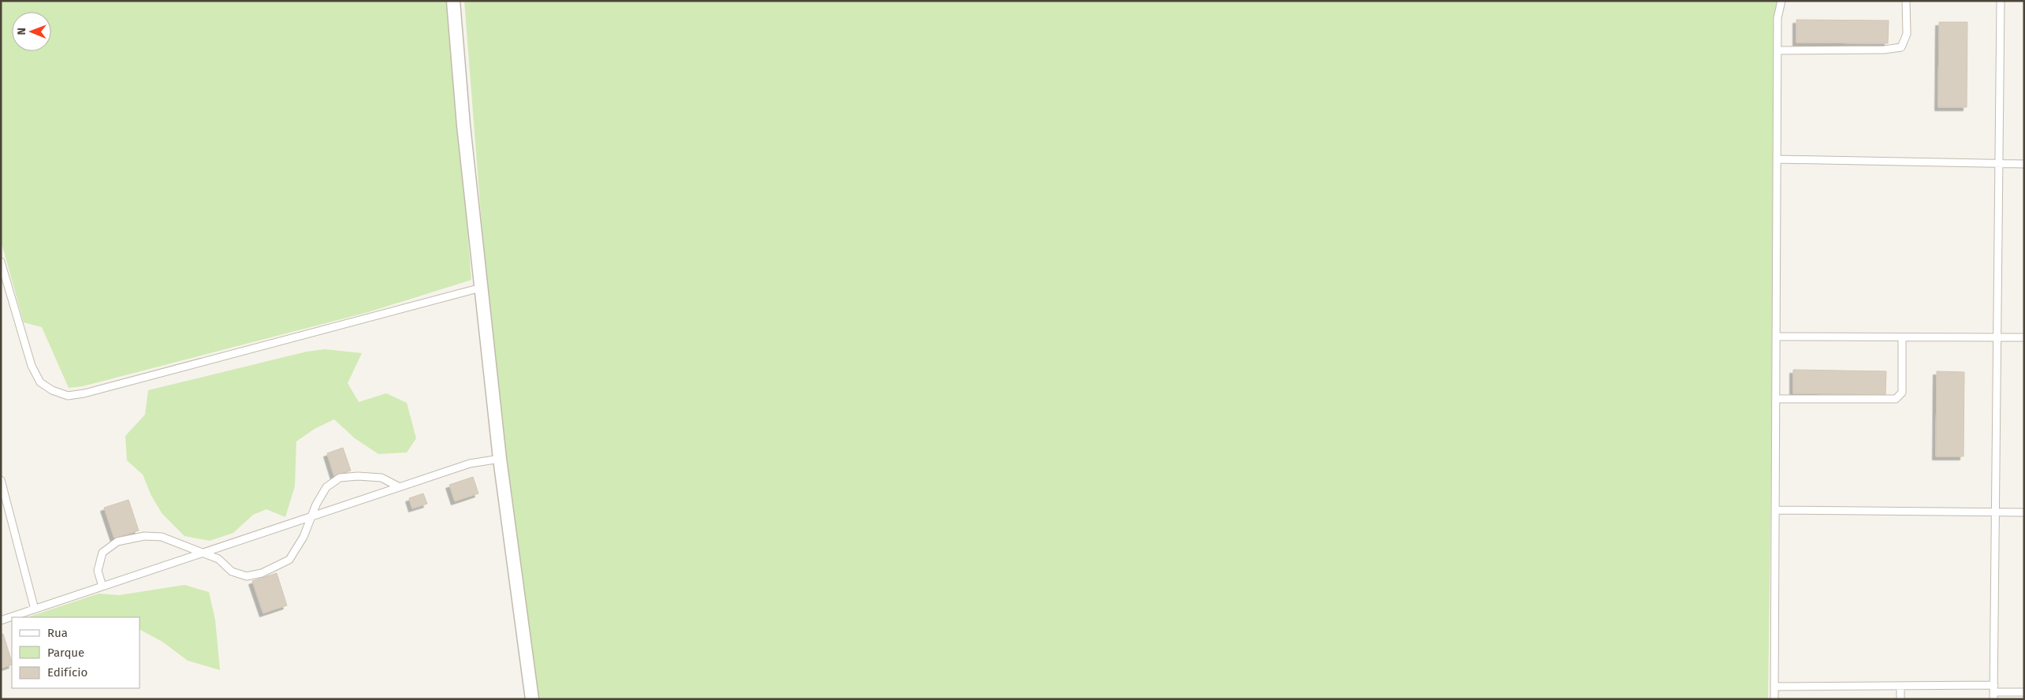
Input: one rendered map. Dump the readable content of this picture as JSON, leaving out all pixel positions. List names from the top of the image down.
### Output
{
  "legend": ["Rua", "Parque", "Edifício"],
  "north": "left"
}
